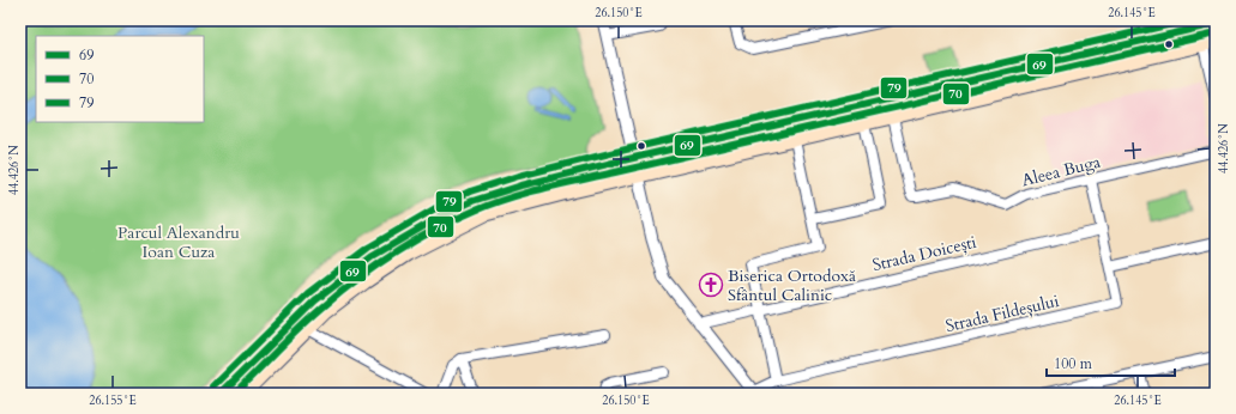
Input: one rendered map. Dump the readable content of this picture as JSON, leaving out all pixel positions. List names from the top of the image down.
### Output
{
  "streets": {
    "street": ["Aleea Buga", "Strada Doicești", "Strada Fildeșului"]
  },
  "parks": ["Parcul Alexandru Ioan Cuza"],
  "places": {
    "church": ["Biserica Ortodoxă Sfântul Calinic"]
  },
  "lines": ["transit line 79", "transit line 69", "transit line 70"],
  "legend": ["69", "70", "79"],
  "scale_bar": "100 m",
  "coordinates": [
    "26.150°E",
    "26.145°E",
    "44.426°N",
    "26.155°E"
  ]
}
